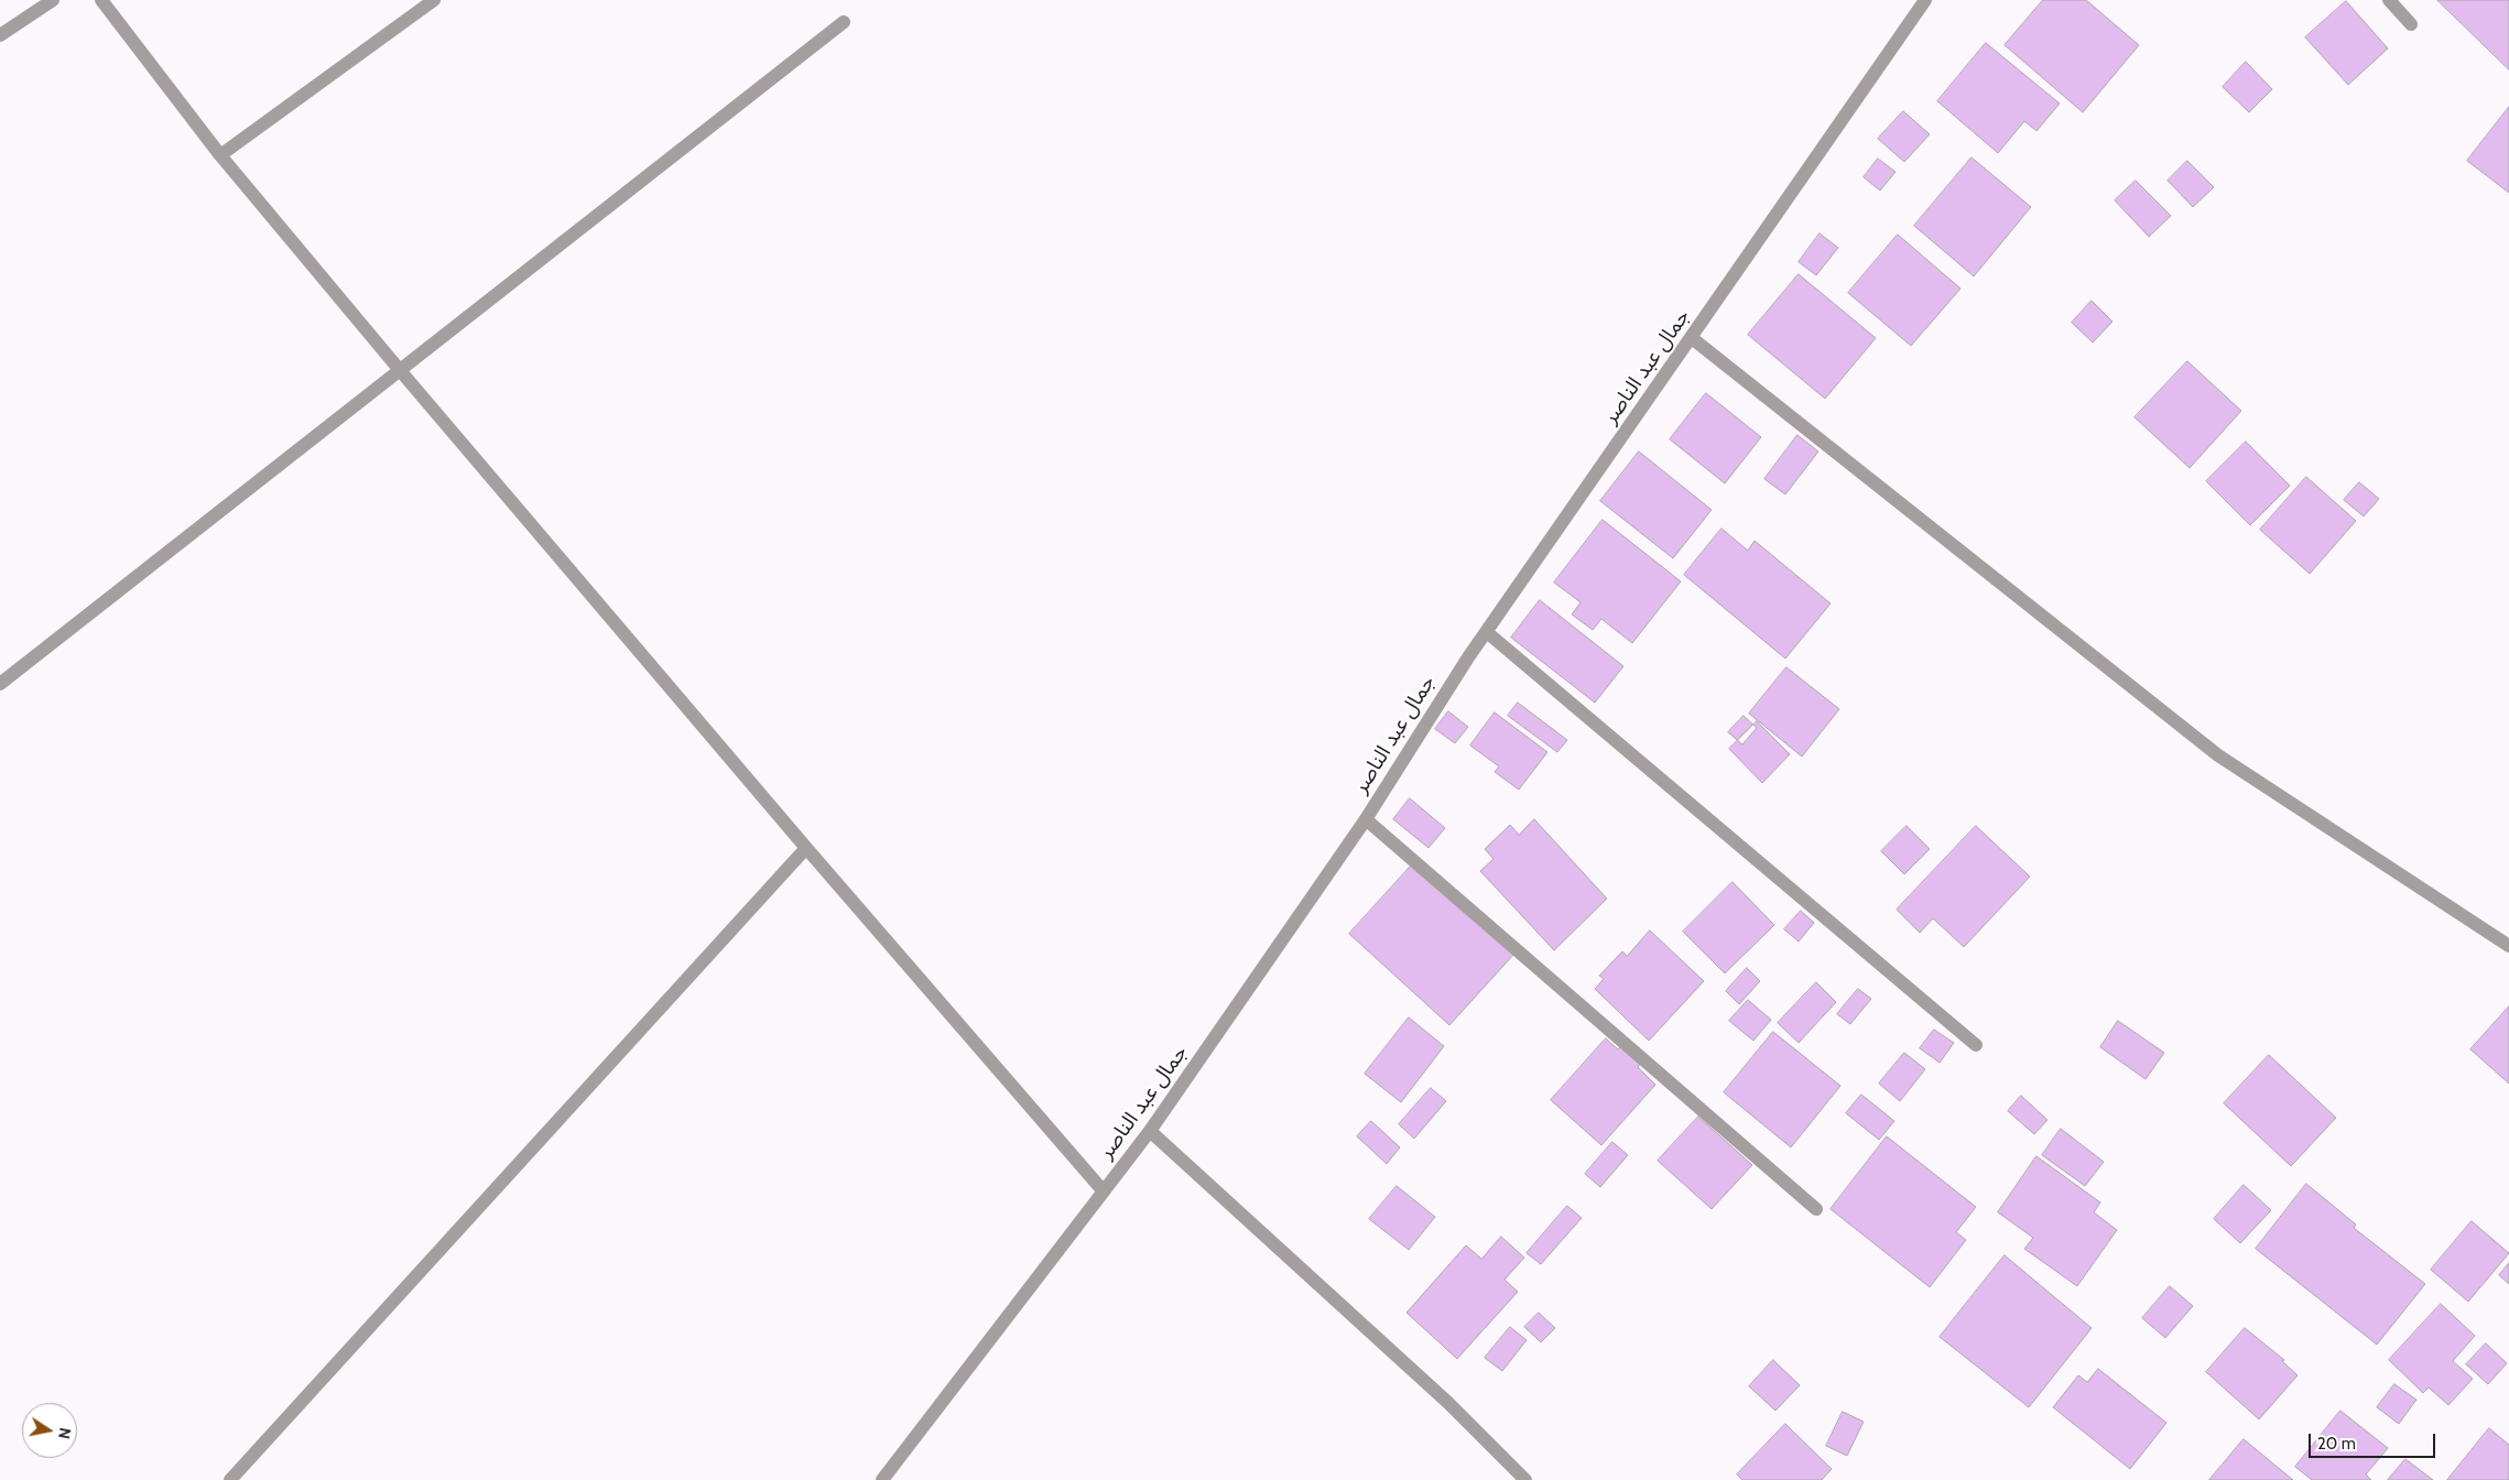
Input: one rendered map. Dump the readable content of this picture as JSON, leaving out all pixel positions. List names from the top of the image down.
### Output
{
  "streets": {
    "street": ["جمال عبد الناصر"]
  },
  "scale_bar": "20 m",
  "north": "right"
}
